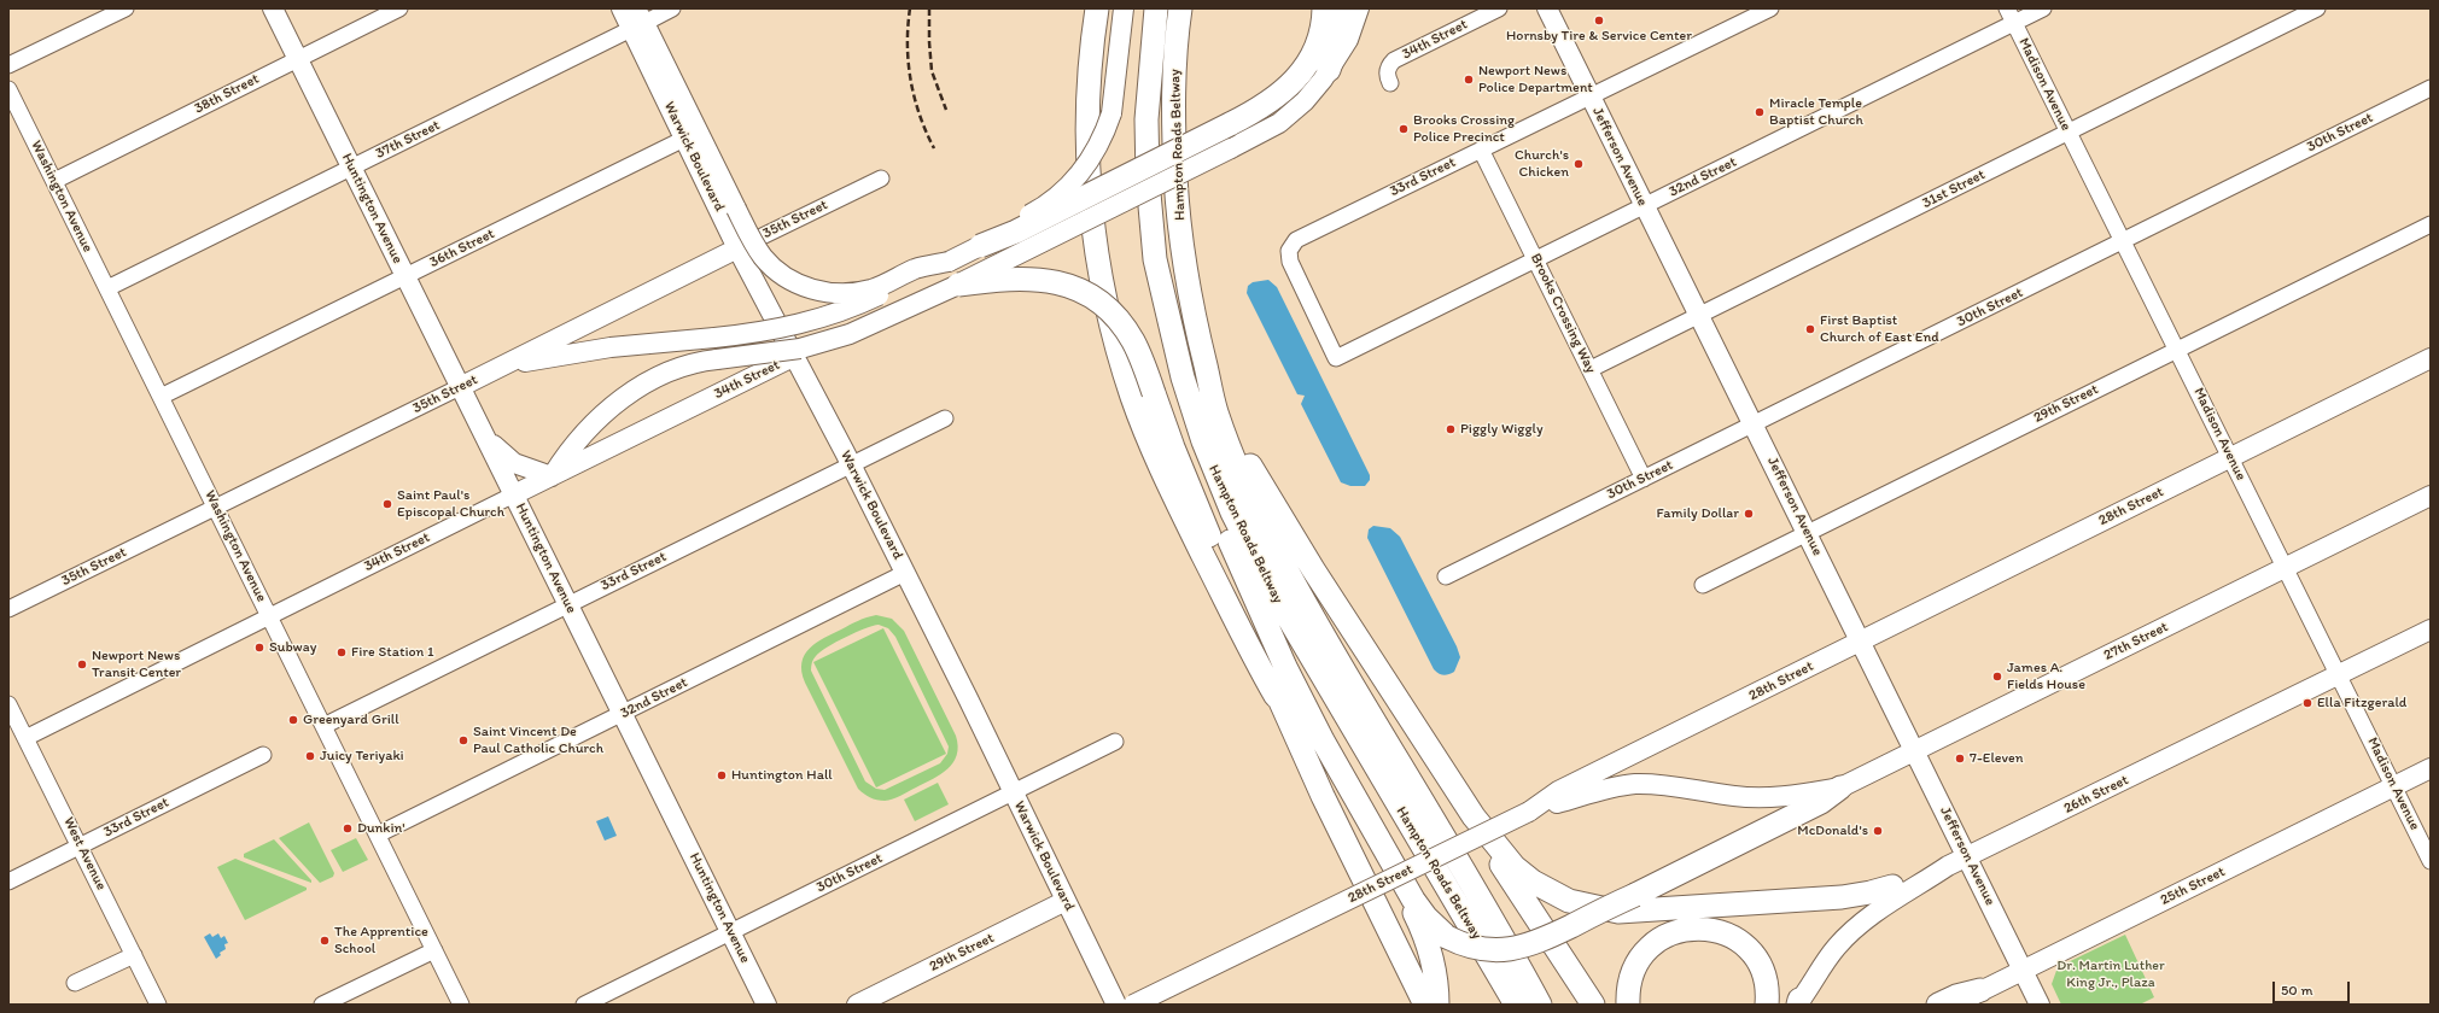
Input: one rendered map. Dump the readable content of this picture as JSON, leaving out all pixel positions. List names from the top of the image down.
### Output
{
  "streets": {
    "highway": ["Hampton Roads Beltway"],
    "main road": [
      "34th Street",
      "Warwick Boulevard",
      "Jefferson Avenue",
      "Huntington Avenue",
      "35th Street",
      "29th Street",
      "28th Street",
      "27th Street",
      "26th Street",
      "25th Street"
    ],
    "street": [
      "Madison Avenue",
      "38th Street",
      "30th Street",
      "37th Street",
      "33rd Street",
      "32nd Street",
      "31st Street",
      "Washington Avenue",
      "36th Street",
      "Brooks Crossing Way",
      "West Avenue"
    ]
  },
  "crossings": [
    ["34th Street", "Warwick Boulevard"],
    ["34th Street", "Washington Avenue"],
    ["34th Street", "Huntington Avenue"],
    ["34th Street", "West Avenue"],
    ["Madison Avenue", "30th Street"],
    ["Madison Avenue", "32nd Street"],
    ["Madison Avenue", "31st Street"],
    ["Madison Avenue", "29th Street"],
    ["Madison Avenue", "28th Street"],
    ["Madison Avenue", "27th Street"],
    ["Madison Avenue", "26th Street"],
    ["Madison Avenue", "25th Street"],
    ["38th Street", "Washington Avenue"],
    ["38th Street", "Huntington Avenue"],
    ["30th Street", "Warwick Boulevard"],
    ["30th Street", "Jefferson Avenue"],
    ["30th Street", "Huntington Avenue"],
    ["30th Street", "Brooks Crossing Way"],
    ["37th Street", "Warwick Boulevard"],
    ["37th Street", "Washington Avenue"],
    ["37th Street", "Huntington Avenue"],
    ["Warwick Boulevard", "33rd Street"],
    ["Warwick Boulevard", "32nd Street"],
    ["Warwick Boulevard", "35th Street"],
    ["Warwick Boulevard", "36th Street"],
    ["Warwick Boulevard", "29th Street"],
    ["Jefferson Avenue", "33rd Street"],
    ["Jefferson Avenue", "32nd Street"],
    ["Jefferson Avenue", "31st Street"],
    ["Jefferson Avenue", "29th Street"],
    ["Jefferson Avenue", "28th Street"],
    ["Jefferson Avenue", "27th Street"],
    ["Jefferson Avenue", "26th Street"],
    ["Jefferson Avenue", "25th Street"],
    ["33rd Street", "32nd Street"],
    ["33rd Street", "Washington Avenue"],
    ["33rd Street", "Huntington Avenue"],
    ["33rd Street", "Brooks Crossing Way"],
    ["33rd Street", "West Avenue"],
    ["32nd Street", "Washington Avenue"],
    ["32nd Street", "Huntington Avenue"],
    ["32nd Street", "Brooks Crossing Way"],
    ["31st Street", "Brooks Crossing Way"],
    ["Washington Avenue", "35th Street"],
    ["Washington Avenue", "36th Street"],
    ["Huntington Avenue", "35th Street"],
    ["Huntington Avenue", "36th Street"],
    ["28th Street", "27th Street"]
  ],
  "parks": ["Dr. Martin Luther King Jr., Plaza"],
  "places": [
    "Hornsby Tire & Service Center",
    "Newport News Police Department",
    "Miracle Temple Baptist Church",
    "Brooks Crossing Police Precinct",
    "Church's Chicken",
    "First Baptist Church of East End",
    "Piggly Wiggly",
    "Saint Paul's Episcopal Church",
    "Family Dollar",
    "Subway",
    "Fire Station 1",
    "Newport News Transit Center",
    "James A. Fields House",
    "Ella Fitzgerald",
    "Greenyard Grill",
    "Saint Vincent De Paul Catholic Church",
    "Juicy Teriyaki",
    "7-Eleven",
    "Huntington Hall",
    "Dunkin'",
    "McDonald's",
    "The Apprentice School"
  ],
  "scale_bar": "50 m"
}
